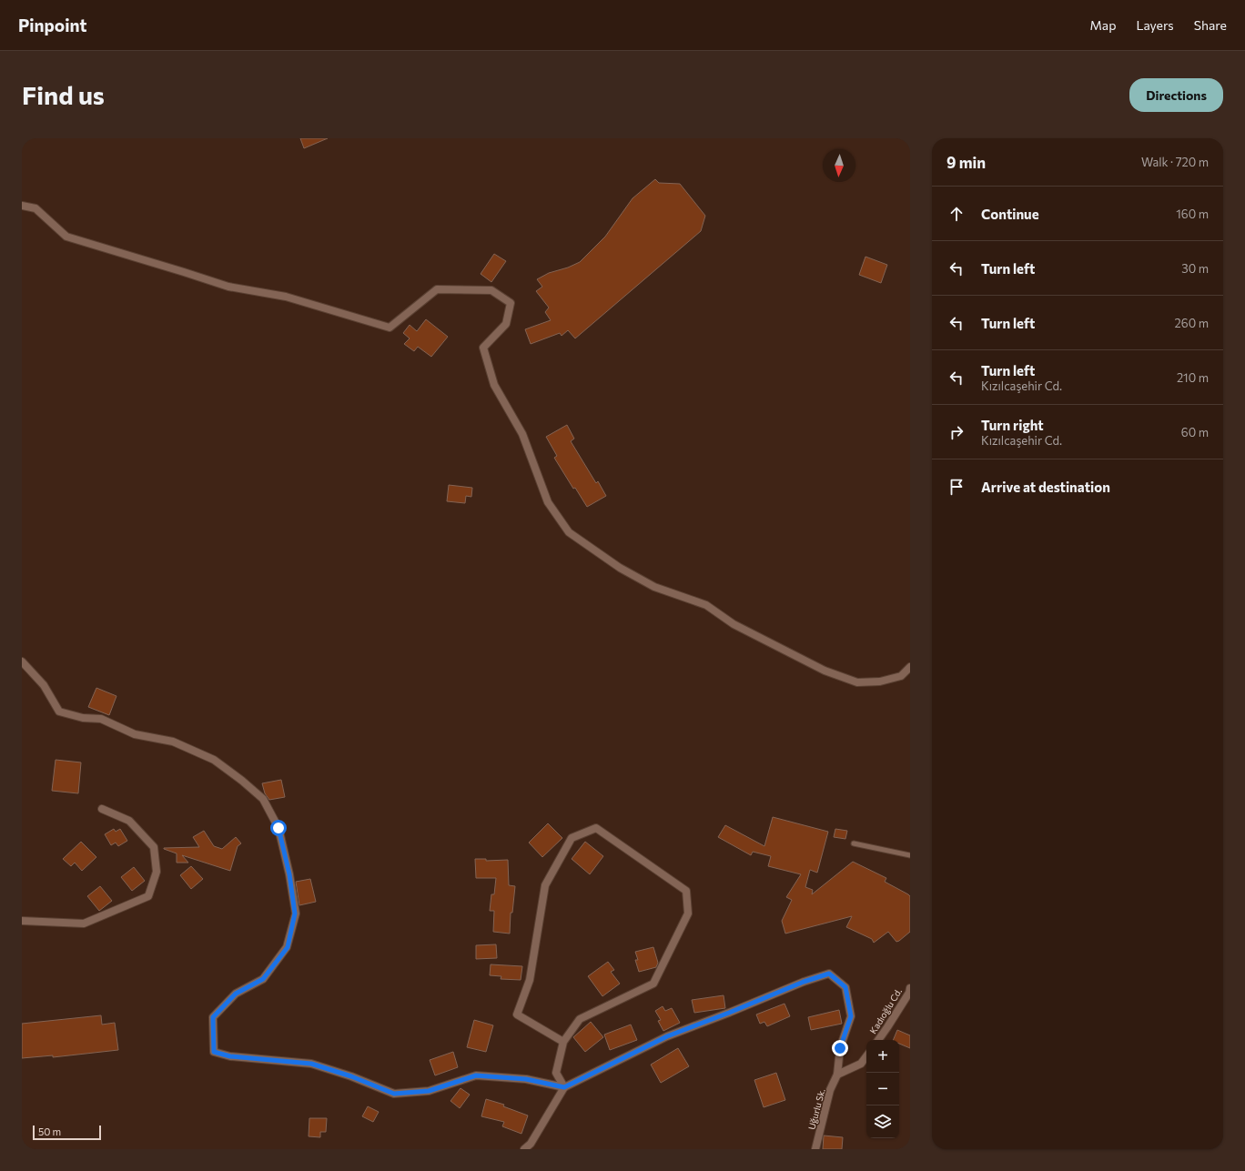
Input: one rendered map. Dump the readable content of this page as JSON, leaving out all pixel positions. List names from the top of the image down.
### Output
{
  "streets": {
    "street": ["Kadıoğlu Cd.", "Uğurlu Sk."]
  },
  "scale_bar": "50 m",
  "north": "bottom",
  "page": {
    "header": "Pinpoint",
    "nav": ["Map", "Layers", "Share"],
    "buttons": "Directions",
    "title": "Find us",
    "heading": ["9 min", "Walk · 720 m"],
    "list": [
      ["Continue", "160 m"],
      ["Turn left", "30 m"],
      ["Turn left", "260 m"],
      ["Turn left", "Kızılcaşehir Cd.", "210 m"],
      ["Turn right", "Kızılcaşehir Cd.", "60 m"],
      "Arrive at destination"
    ],
    "map_buttons": ["+", "−"],
    "scale": "50 m"
  }
}
